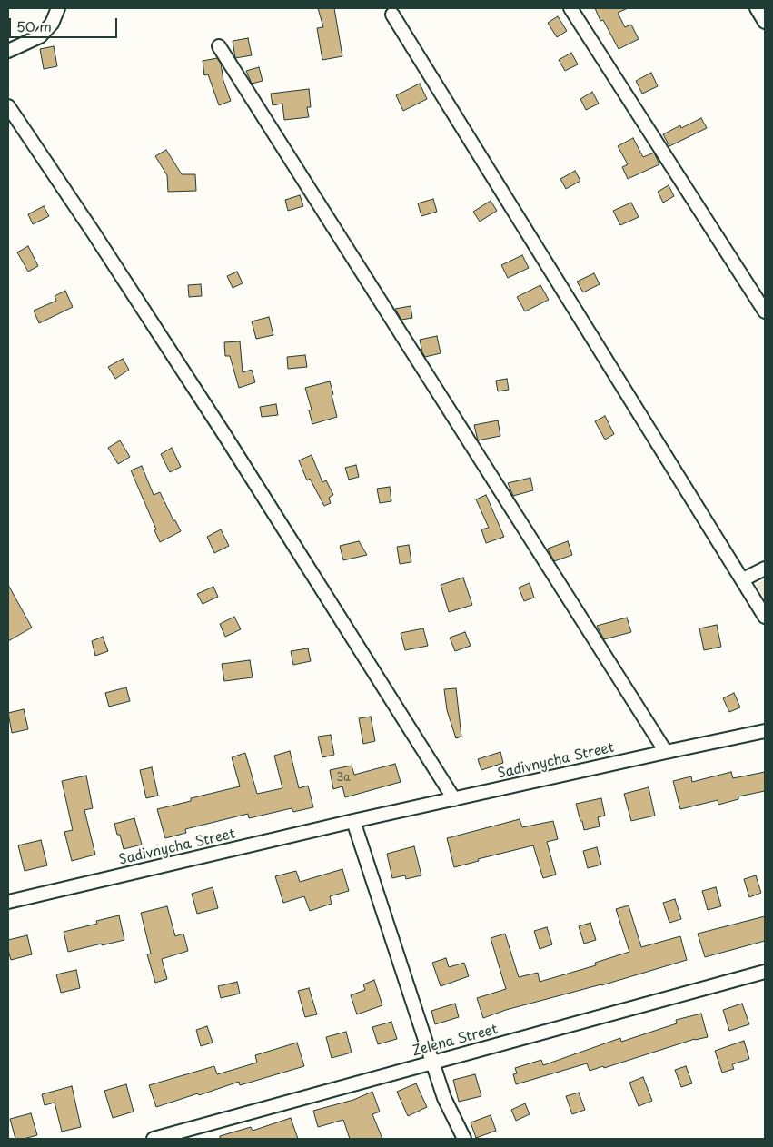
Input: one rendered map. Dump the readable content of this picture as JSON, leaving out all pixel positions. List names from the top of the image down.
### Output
{
  "streets": {
    "street": ["Sadivnycha Street", "Zelena Street"]
  },
  "house_numbers": ["3а"],
  "scale_bar": "50 m"
}
